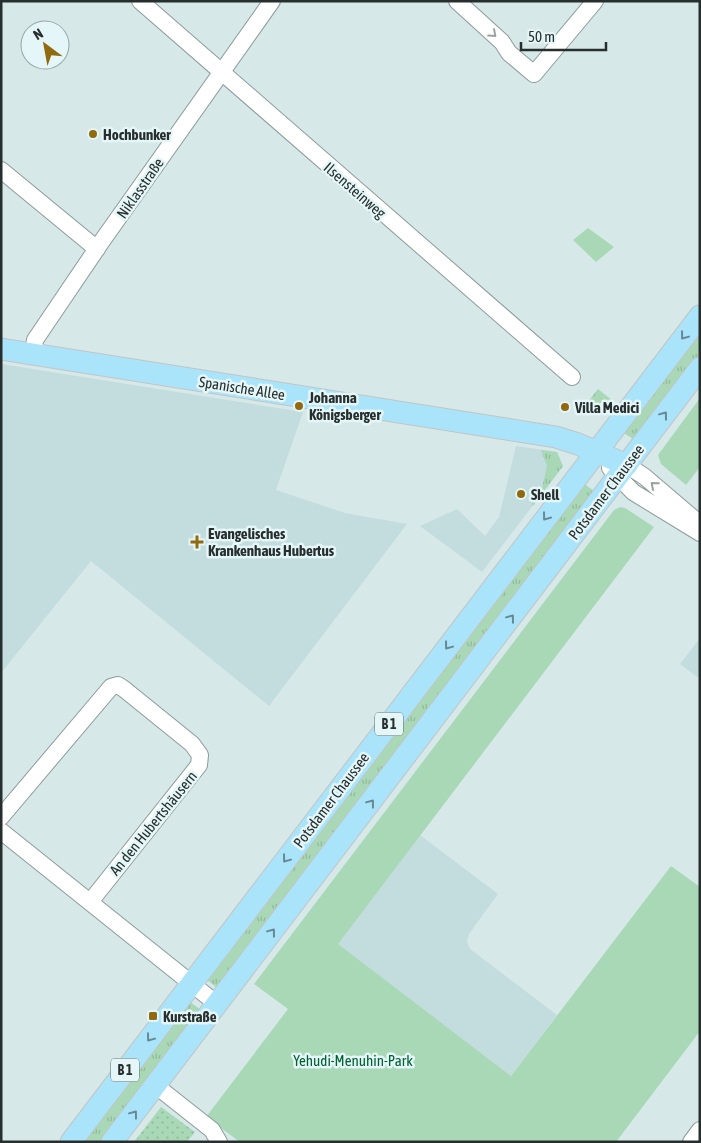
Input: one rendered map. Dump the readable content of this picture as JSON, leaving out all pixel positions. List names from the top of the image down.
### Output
{
  "streets": {
    "main road": ["Spanische Allee", "Potsdamer Chaussee", "B 1"],
    "street": ["Niklasstraße", "Ilsensteinweg", "An den Hubertshäusern"]
  },
  "crossings": [
    ["Niklasstraße", "Ilsensteinweg"],
    ["Niklasstraße", "Spanische Allee"],
    ["Spanische Allee", "Potsdamer Chaussee"]
  ],
  "parks": ["Yehudi-Menuhin-Park"],
  "places": {
    "other": [
      "Hochbunker",
      "Johanna Königsberger",
      "Villa Medici",
      "Shell"
    ],
    "health": ["Evangelisches Krankenhaus Hubertus"],
    "transit": ["Kurstraße"]
  },
  "scale_bar": "50 m",
  "north": "top left"
}
